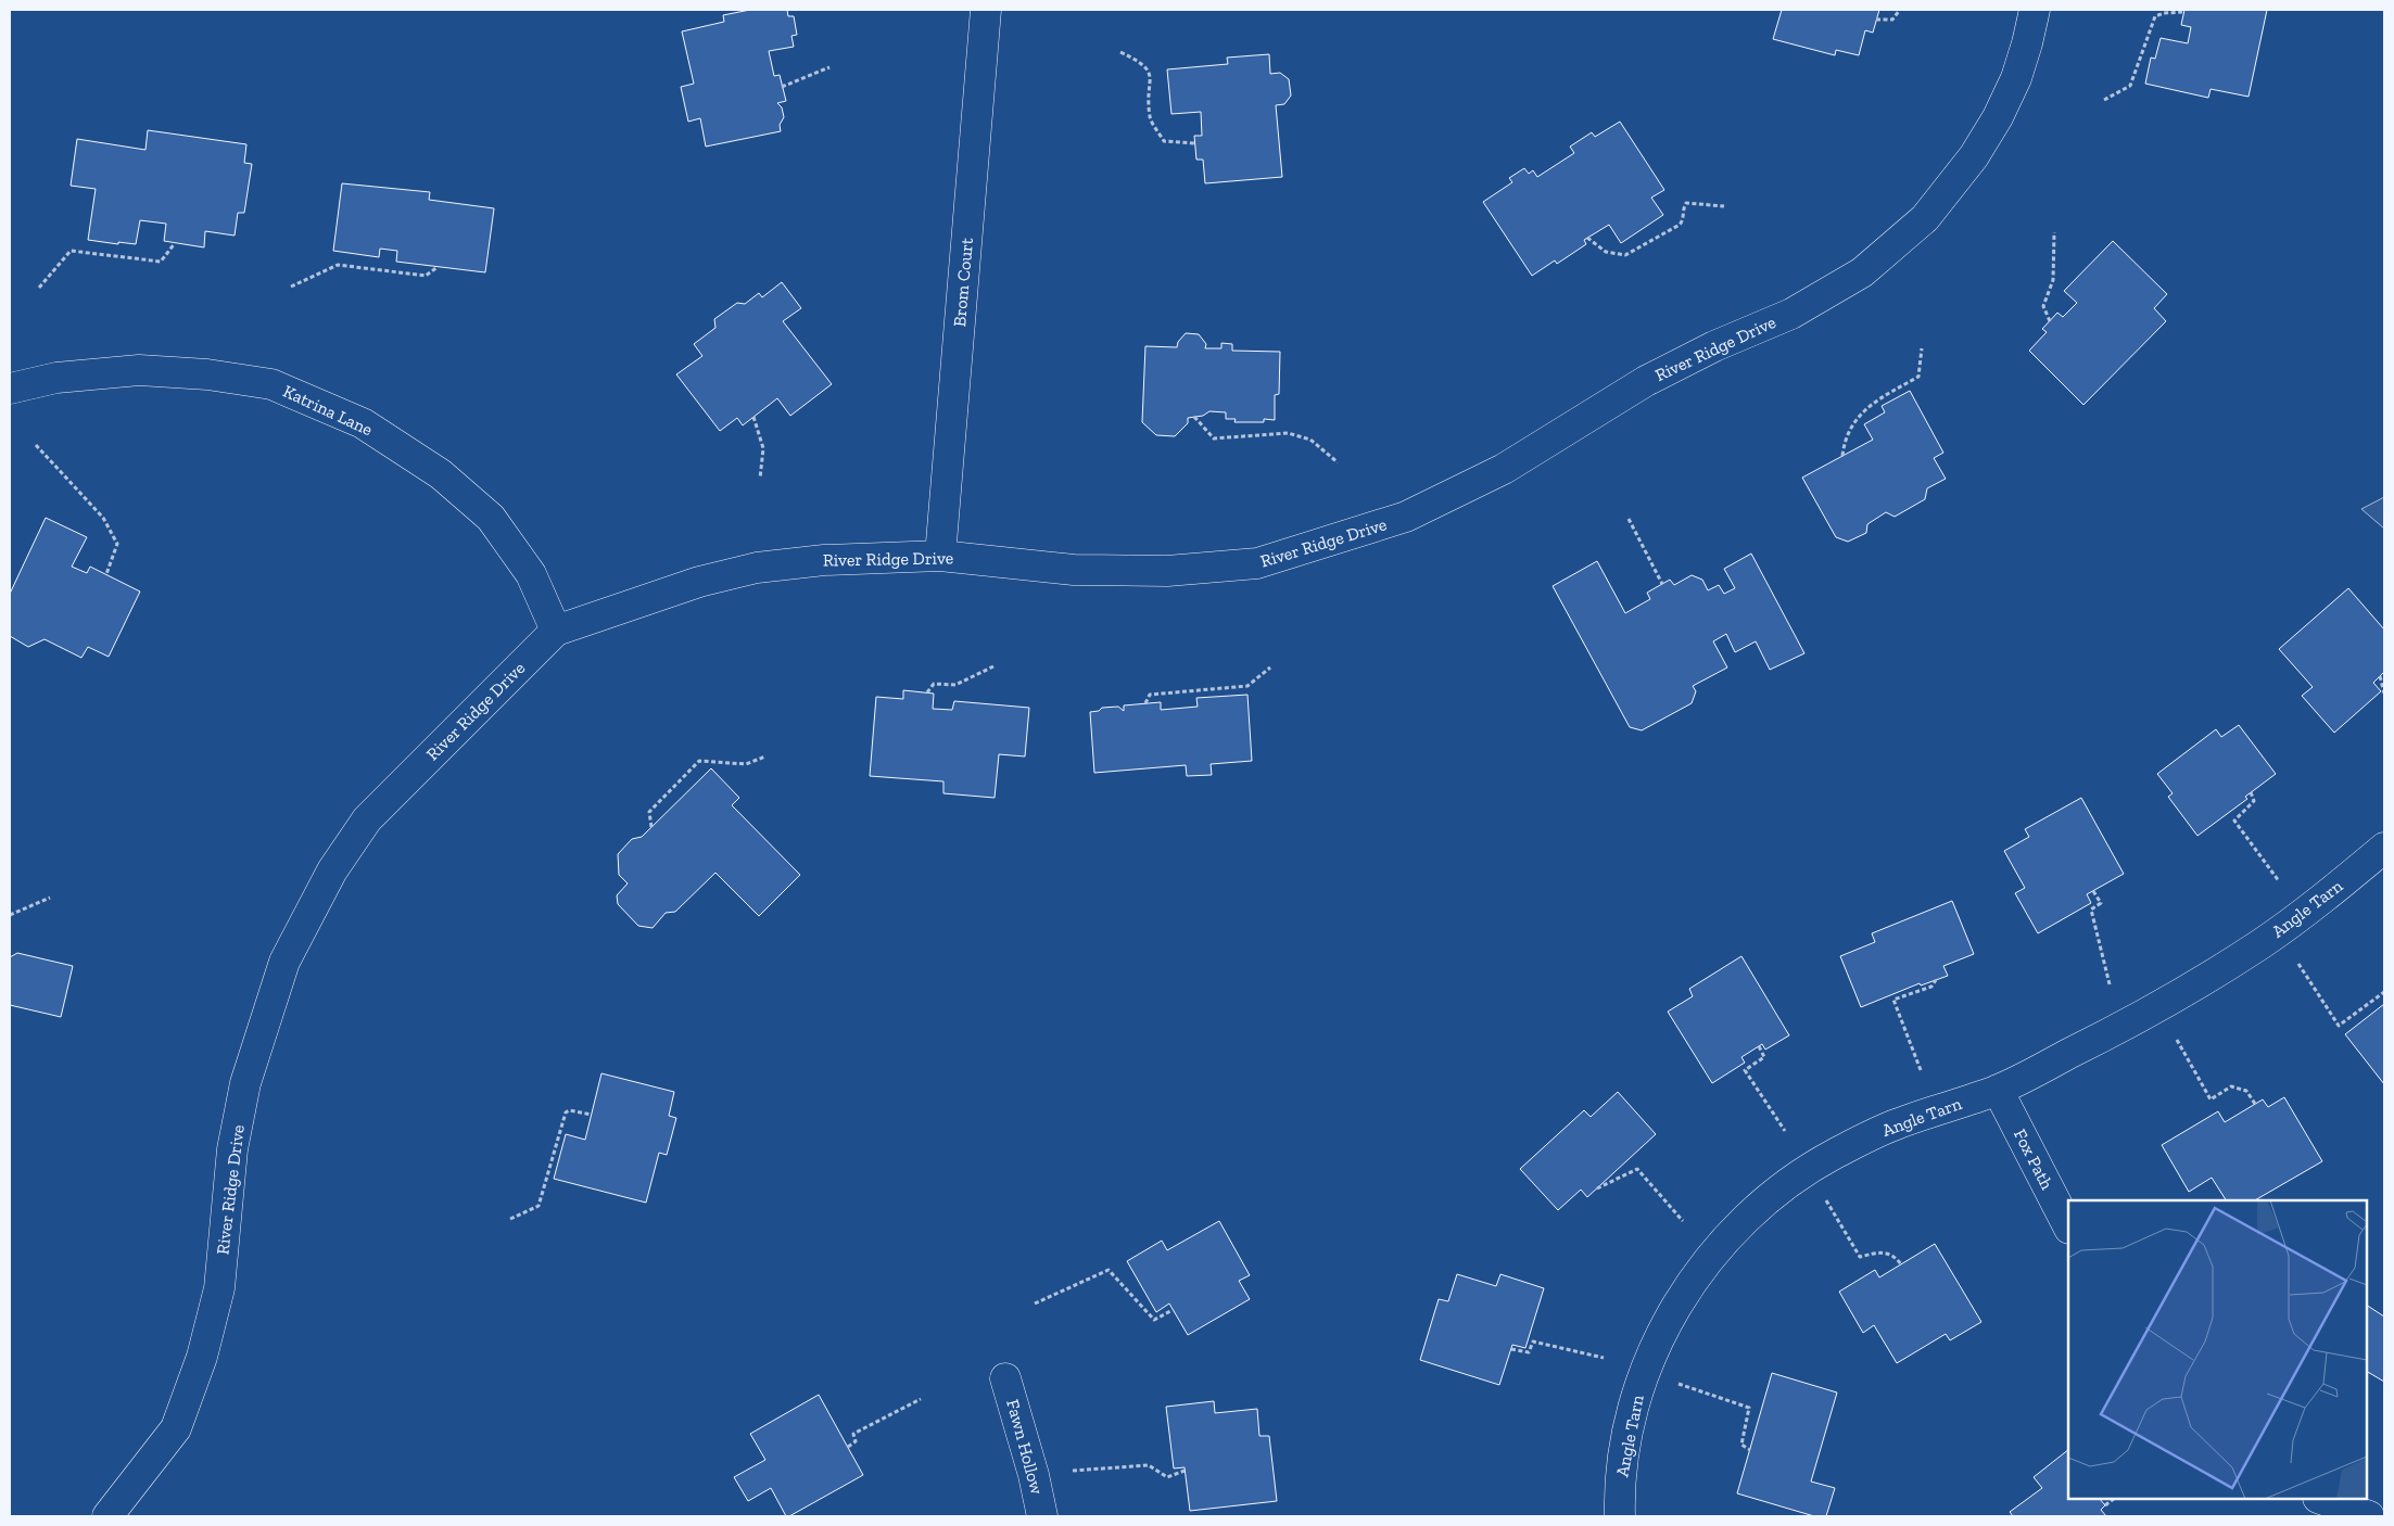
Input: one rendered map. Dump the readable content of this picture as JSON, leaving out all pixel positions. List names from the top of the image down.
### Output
{
  "streets": {
    "street": [
      "Brom Court",
      "River Ridge Drive",
      "Katrina Lane",
      "Angle Tarn",
      "Fox Path",
      "Fawn Hollow"
    ]
  },
  "crossings": [
    ["Brom Court", "River Ridge Drive"],
    ["River Ridge Drive", "Katrina Lane"],
    ["Angle Tarn", "Fox Path"]
  ]
}
